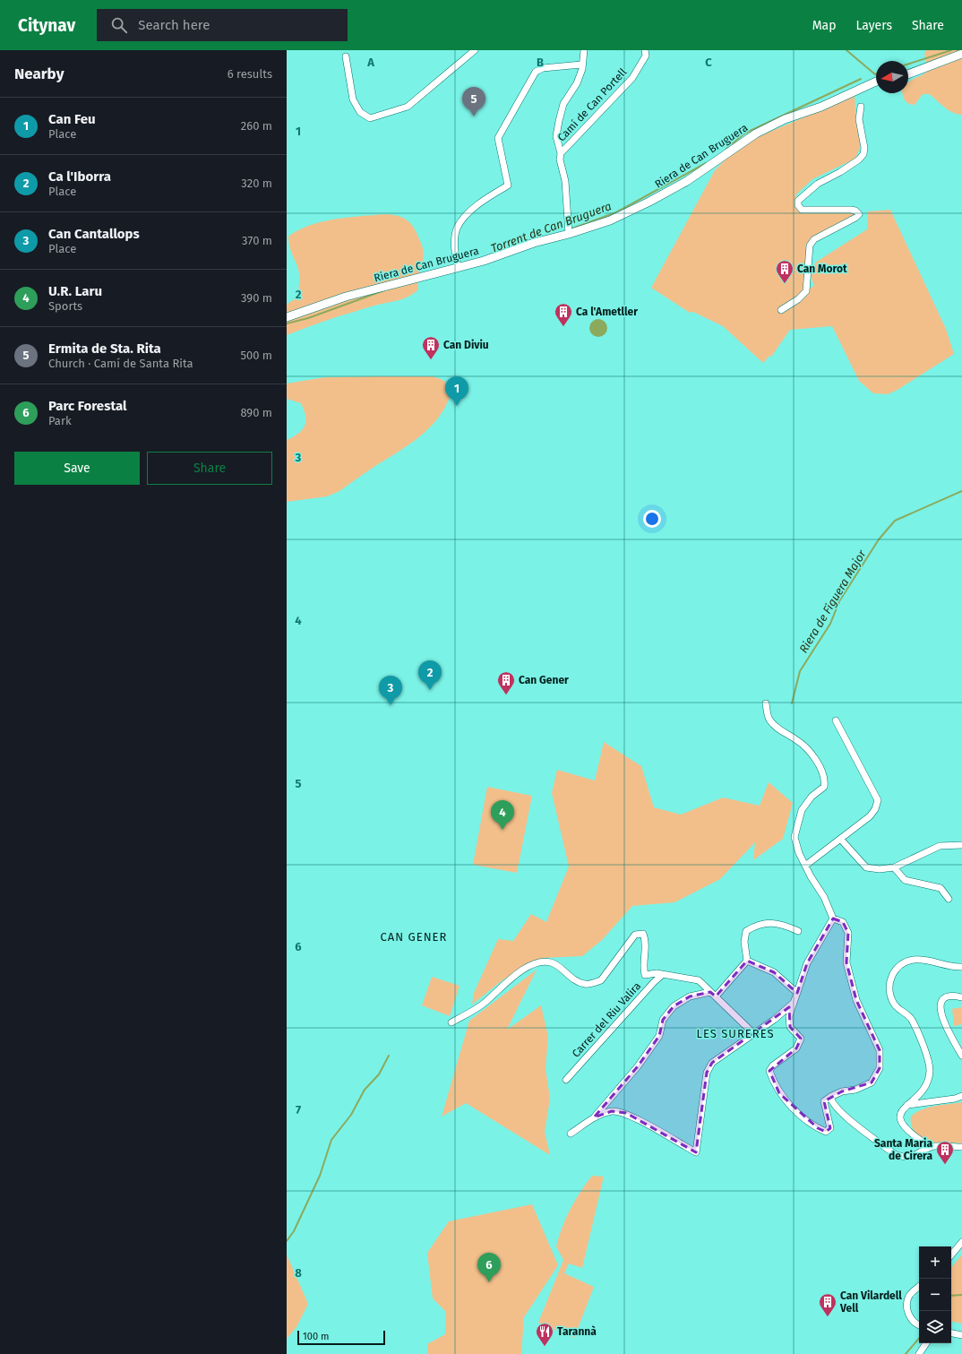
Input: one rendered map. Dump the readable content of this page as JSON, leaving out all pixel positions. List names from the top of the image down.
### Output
{
  "streets": {
    "street": ["Camí de Can Portell", "Riera de Can Bruguera", "Carrer del Riu Valira"]
  },
  "districts": ["CAN GENER", "LES SURERES"],
  "water": ["Torrent de Can Bruguera", "Riera de Figuera Major"],
  "places": {
    "building": [
      "Can Morot",
      "Ca l'Ametller",
      "Can Diviu",
      "Can Gener",
      "Santa Maria de Cirera",
      "Can Vilardell Vell"
    ],
    "restaurant": ["Tarannà"]
  },
  "scale_bar": "100 m",
  "north": "left",
  "page": {
    "header": "Citynav",
    "search": "Search here",
    "nav": ["Map", "Layers", "Share"],
    "heading": ["Nearby", "6 results"],
    "pins": [
      "5",
      "1",
      "2",
      "3",
      "4",
      "6"
    ],
    "list": [
      {
        "mark": "1",
        "name": "Can Feu",
        "note": "Place",
        "value": "260 m"
      },
      {
        "mark": "2",
        "name": "Ca l'Iborra",
        "note": "Place",
        "value": "320 m"
      },
      {
        "mark": "3",
        "name": "Can Cantallops",
        "note": "Place",
        "value": "370 m"
      },
      {
        "mark": "4",
        "name": "U.R. Laru",
        "note": "Sports",
        "value": "390 m"
      },
      {
        "mark": "5",
        "name": "Ermita de Sta. Rita",
        "note": "Church · Camí de Santa Rita",
        "value": "500 m"
      },
      {
        "mark": "6",
        "name": "Parc Forestal",
        "note": "Park",
        "value": "890 m"
      }
    ],
    "buttons": ["Save", "Share"],
    "map_buttons": ["+", "−"],
    "scale": "100 m"
  },
  "grid": {
    "columns": ["A", "B", "C"],
    "rows": [
      "1",
      "2",
      "3",
      "4",
      "5",
      "6",
      "7",
      "8"
    ]
  }
}
